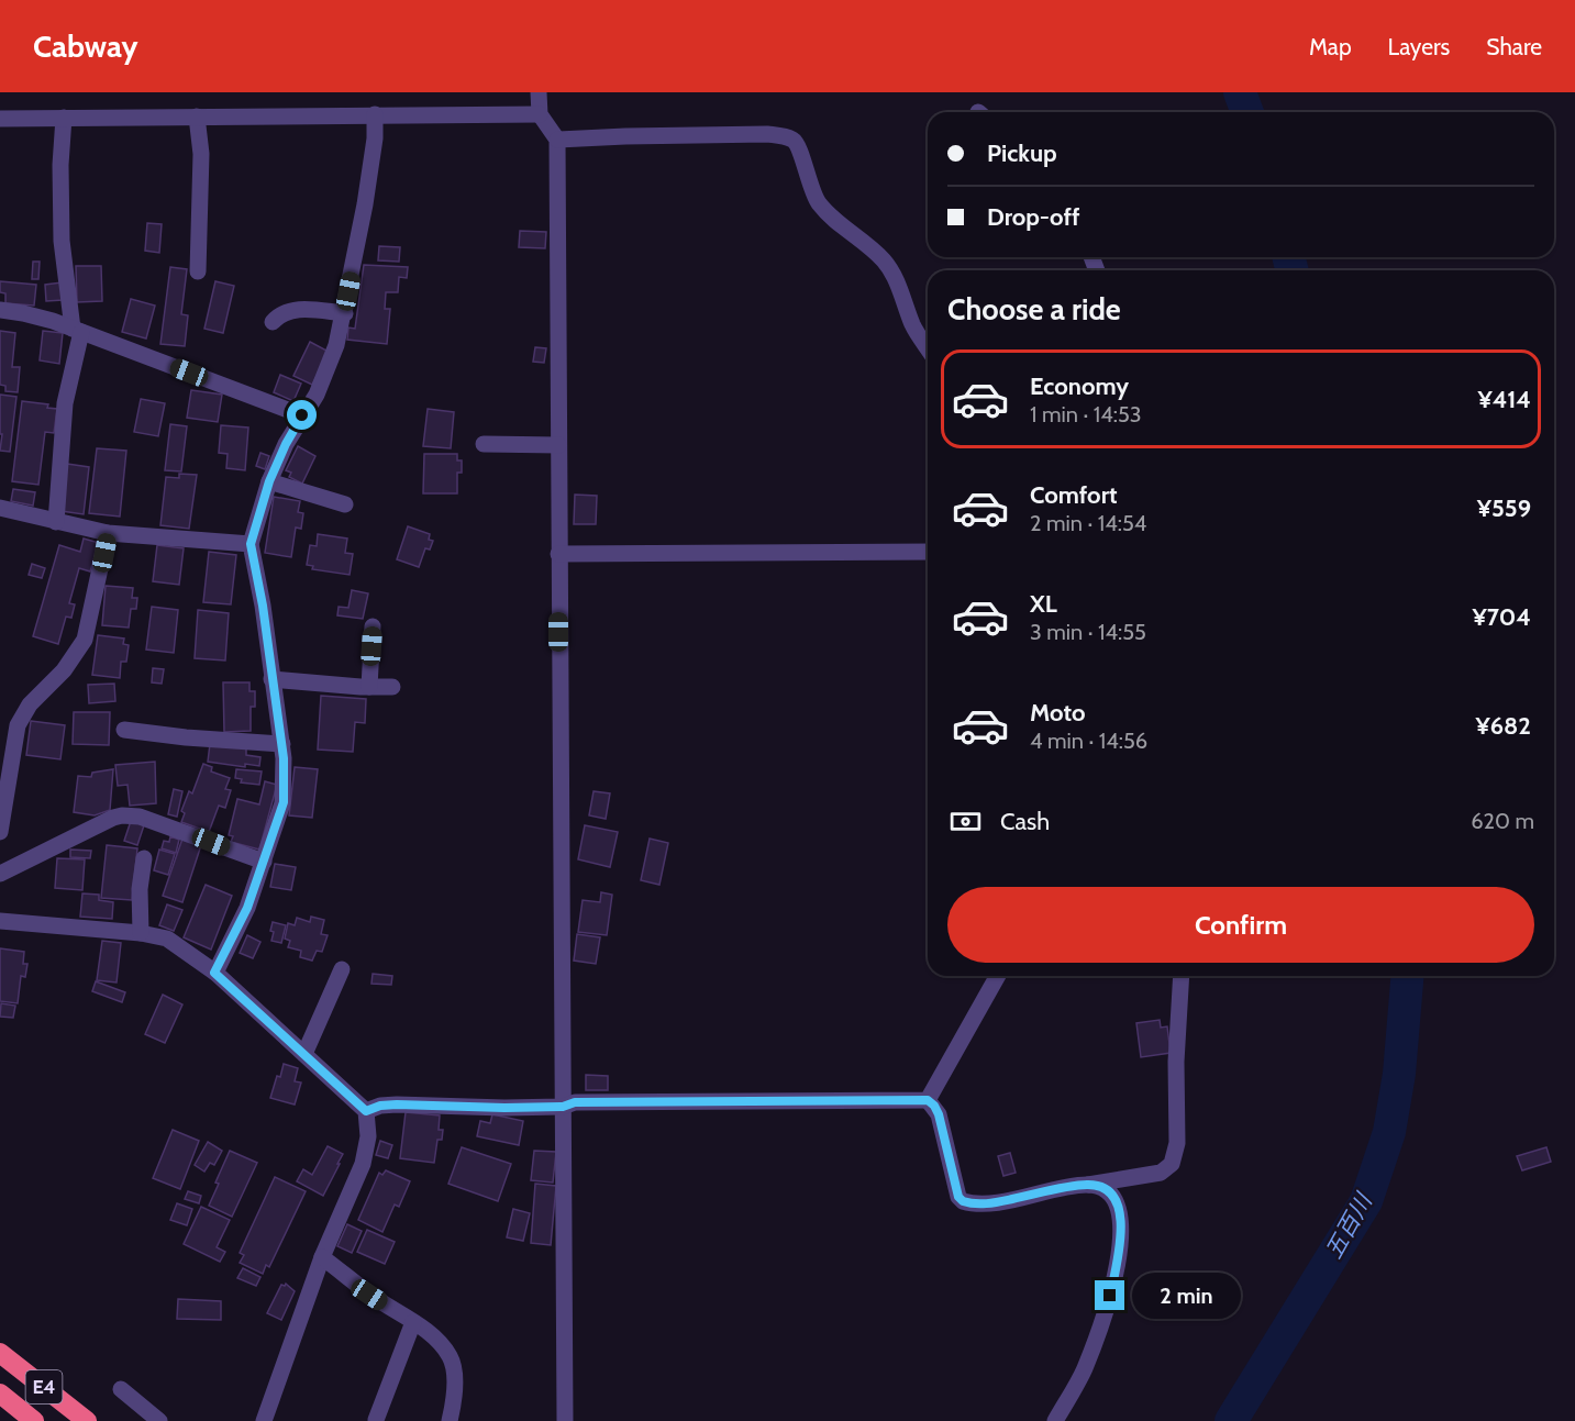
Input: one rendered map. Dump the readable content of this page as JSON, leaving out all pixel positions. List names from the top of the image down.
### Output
{
  "streets": {
    "highway": ["E4"]
  },
  "water": ["五百川"],
  "page": {
    "header": "Cabway",
    "nav": ["Map", "Layers", "Share"],
    "banner": ["Pickup", "Drop-off"],
    "heading": "Choose a ride",
    "list": [
      {
        "name": "Economy",
        "note": "1 min · 14:53",
        "value": "¥414"
      },
      {
        "name": "Comfort",
        "note": "2 min · 14:54",
        "value": "¥559"
      },
      {
        "name": "XL",
        "note": "3 min · 14:55",
        "value": "¥704"
      },
      {
        "name": "Moto",
        "note": "4 min · 14:56",
        "value": "¥682"
      }
    ],
    "pay": ["Cash", "620 m"],
    "buttons": "Confirm",
    "bubble": "2 min"
  }
}
